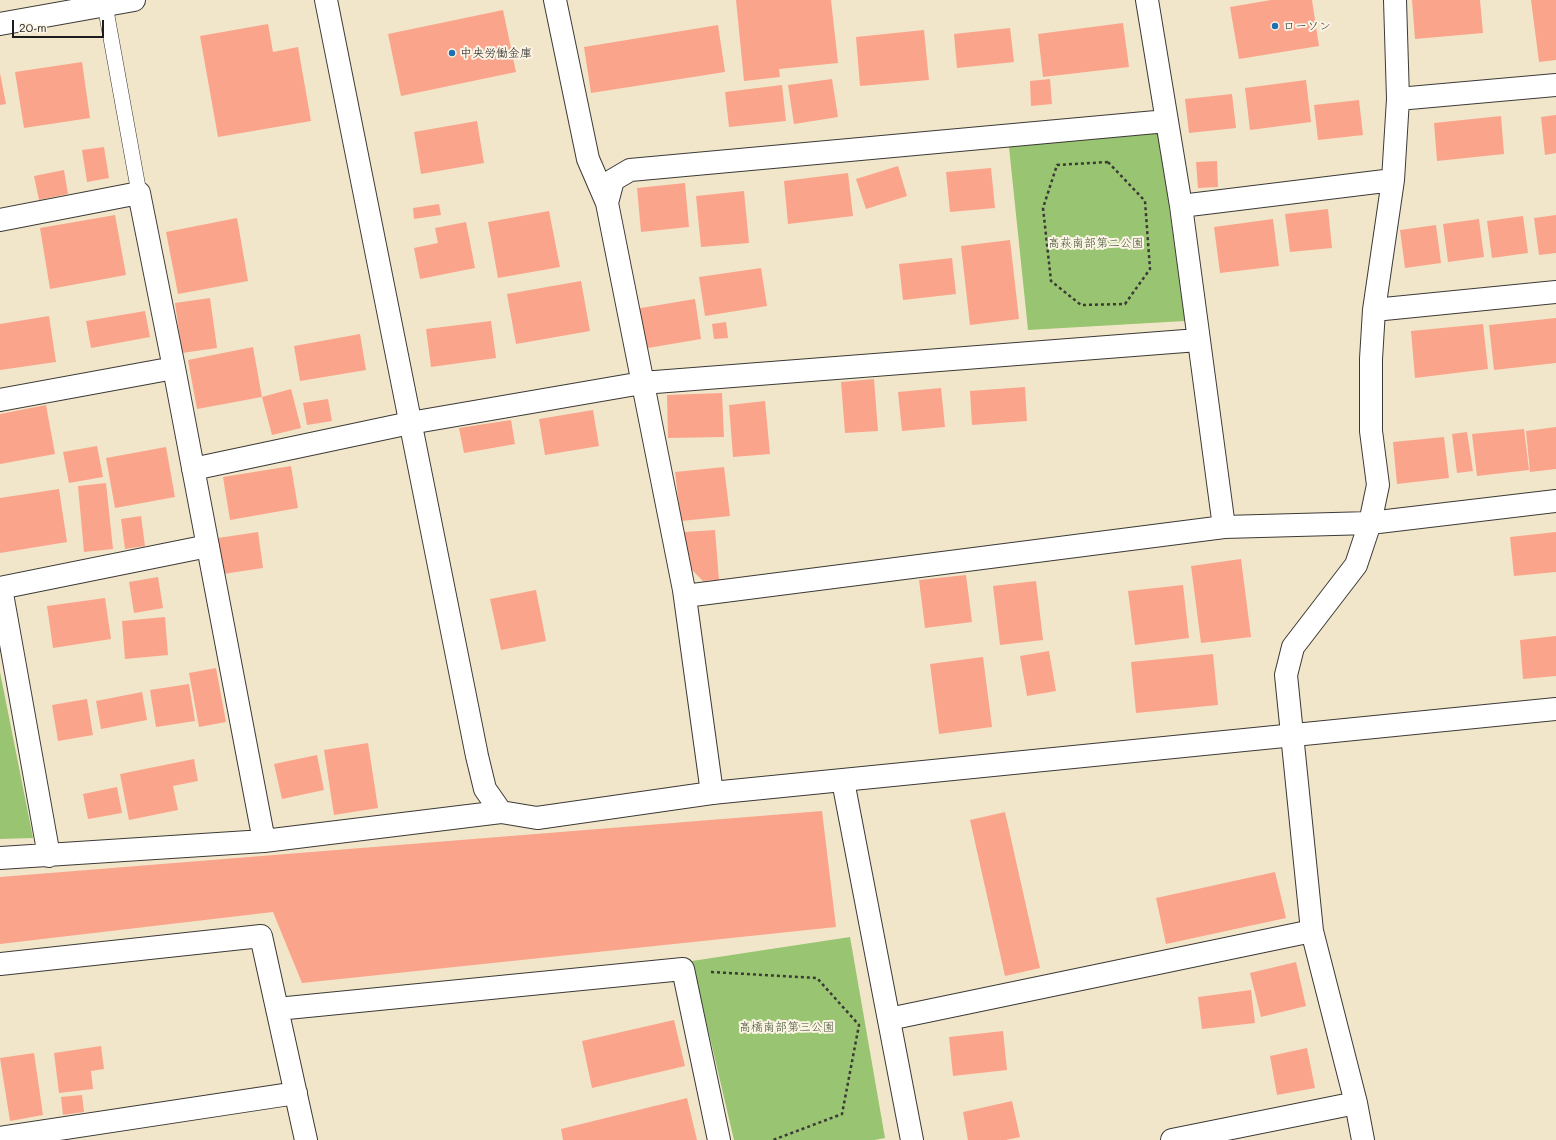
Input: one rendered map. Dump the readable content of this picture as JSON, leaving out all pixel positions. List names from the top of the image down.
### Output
{
  "parks": ["高萩南部第二公園", "高橋南部第三公園"],
  "places": ["ローソン", "中央労働金庫"],
  "scale_bar": "20 m"
}
